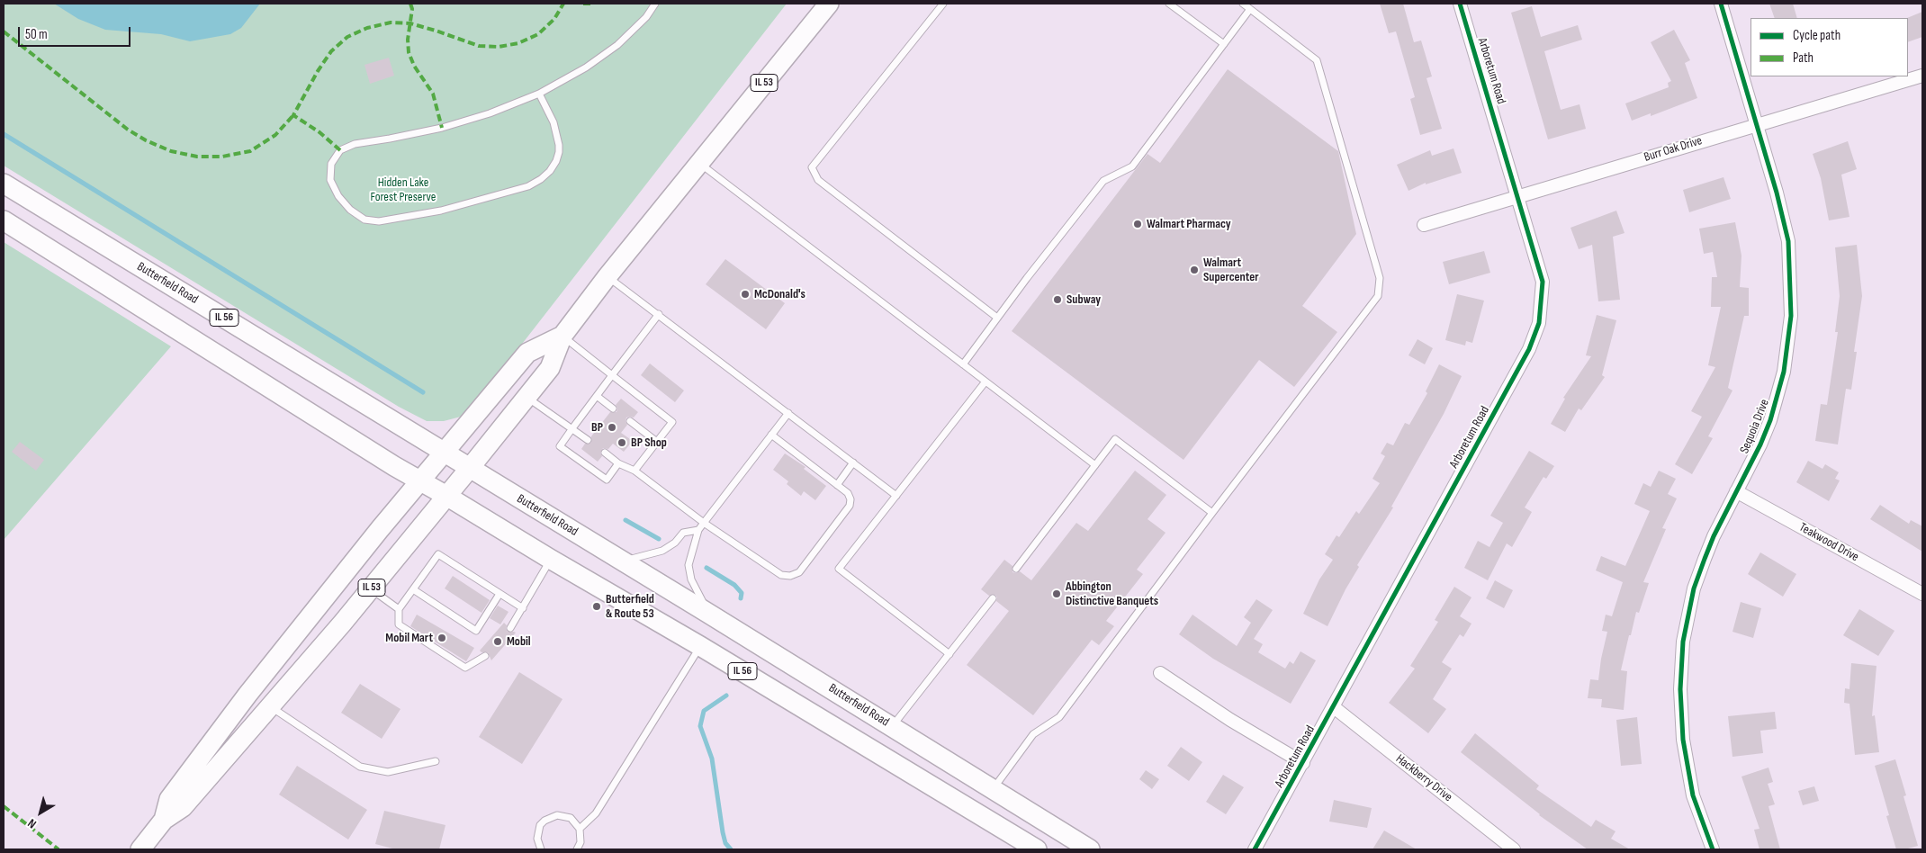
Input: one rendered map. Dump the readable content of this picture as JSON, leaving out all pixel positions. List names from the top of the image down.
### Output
{
  "streets": {
    "main road": ["IL 53", "Butterfield Road", "IL 56"],
    "street": [
      "Arboretum Road",
      "Burr Oak Drive",
      "Sequoia Drive",
      "Teakwood Drive",
      "Hackberry Drive"
    ]
  },
  "crossings": [
    ["Arboretum Road", "Burr Oak Drive"],
    ["Arboretum Road", "Hackberry Drive"],
    ["IL 53", "Butterfield Road"],
    ["IL 53", "IL 56"],
    ["Burr Oak Drive", "Sequoia Drive"],
    ["Sequoia Drive", "Teakwood Drive"]
  ],
  "parks": ["Hidden Lake Forest Preserve"],
  "places": [
    "Walmart Pharmacy",
    "Walmart Supercenter",
    "McDonald's",
    "Subway",
    "BP",
    "BP Shop",
    "Abbington Distinctive Banquets",
    "Butterfield & Route 53",
    "Mobil Mart",
    "Mobil"
  ],
  "legend": ["Cycle path", "Path"],
  "scale_bar": "50 m",
  "north": "bottom left"
}
